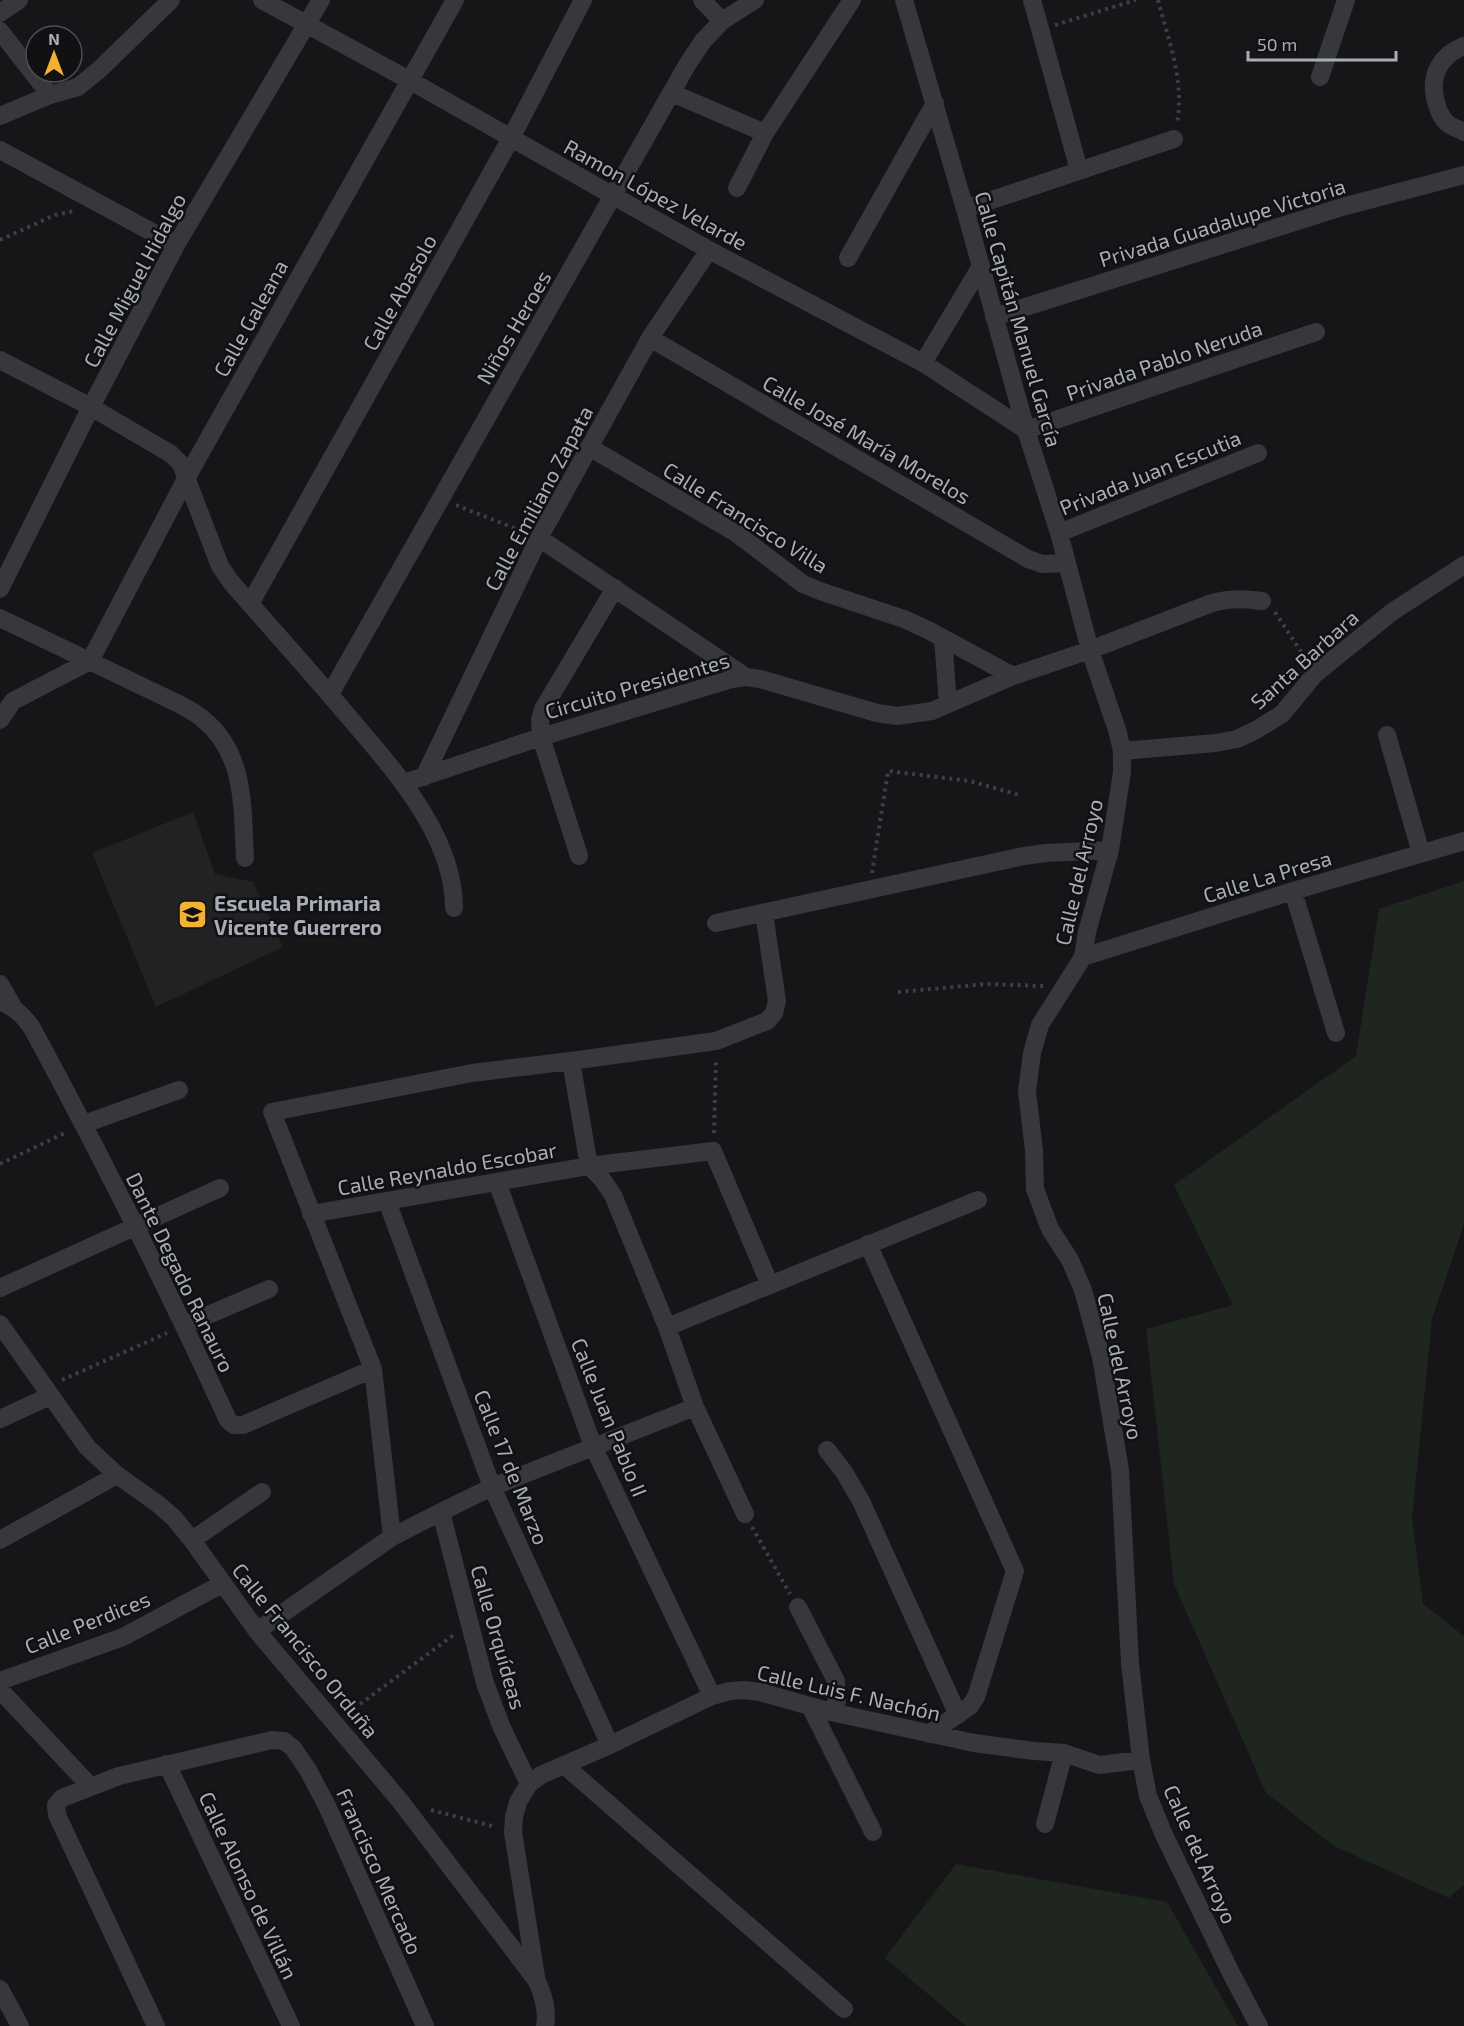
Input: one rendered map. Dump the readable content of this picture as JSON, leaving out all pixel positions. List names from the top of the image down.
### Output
{
  "streets": {
    "street": [
      "Ramon López Velarde",
      "Privada Guadalupe Victoria",
      "Calle Miguel Hidalgo",
      "Calle Abasolo",
      "Calle Galeana",
      "Calle Capitán Manuel García",
      "Niños Heroes",
      "Privada Pablo Neruda",
      "Calle José María Morelos",
      "Privada Juan Escutia",
      "Calle Emiliano Zapata",
      "Calle Francisco Villa",
      "Santa Barbara",
      "Circuito Presidentes",
      "Calle del Arroyo",
      "Calle La Presa",
      "Calle Reynaldo Escobar",
      "Dante Degado Ranauro",
      "Calle Juan Pablo II",
      "Calle 17 de Marzo",
      "Calle Perdices",
      "Calle Orquídeas",
      "Calle Francisco Orduña",
      "Calle Luis F. Nachón",
      "Francisco Mercado",
      "Calle Alonso de Villán"
    ]
  },
  "crossings": [
    ["Ramon López Velarde", "Calle Miguel Hidalgo"],
    ["Ramon López Velarde", "Calle Abasolo"],
    ["Ramon López Velarde", "Calle Galeana"],
    ["Ramon López Velarde", "Calle Capitán Manuel García"],
    ["Ramon López Velarde", "Niños Heroes"],
    ["Ramon López Velarde", "Privada Pablo Neruda"],
    ["Ramon López Velarde", "Calle Emiliano Zapata"],
    ["Privada Guadalupe Victoria", "Calle Capitán Manuel García"],
    ["Calle Capitán Manuel García", "Privada Pablo Neruda"],
    ["Calle Capitán Manuel García", "Calle José María Morelos"],
    ["Calle Capitán Manuel García", "Privada Juan Escutia"],
    ["Calle Capitán Manuel García", "Circuito Presidentes"],
    ["Calle Capitán Manuel García", "Calle del Arroyo"],
    ["Calle José María Morelos", "Calle Emiliano Zapata"],
    ["Calle Emiliano Zapata", "Calle Francisco Villa"],
    ["Calle Emiliano Zapata", "Circuito Presidentes"],
    ["Calle Francisco Villa", "Circuito Presidentes"],
    ["Santa Barbara", "Calle del Arroyo"],
    ["Circuito Presidentes", "Calle del Arroyo"],
    ["Calle del Arroyo", "Calle La Presa"],
    ["Calle del Arroyo", "Calle Luis F. Nachón"],
    ["Calle Reynaldo Escobar", "Calle Juan Pablo II"],
    ["Calle Reynaldo Escobar", "Calle 17 de Marzo"],
    ["Calle Juan Pablo II", "Calle Luis F. Nachón"],
    ["Calle 17 de Marzo", "Calle Luis F. Nachón"],
    ["Calle Perdices", "Calle Francisco Orduña"],
    ["Calle Orquídeas", "Calle Luis F. Nachón"],
    ["Francisco Mercado", "Calle Alonso de Villán"]
  ],
  "places": {
    "school or university": ["Escuela Primaria Vicente Guerrero"]
  },
  "scale_bar": "50 m",
  "north": "top"
}
